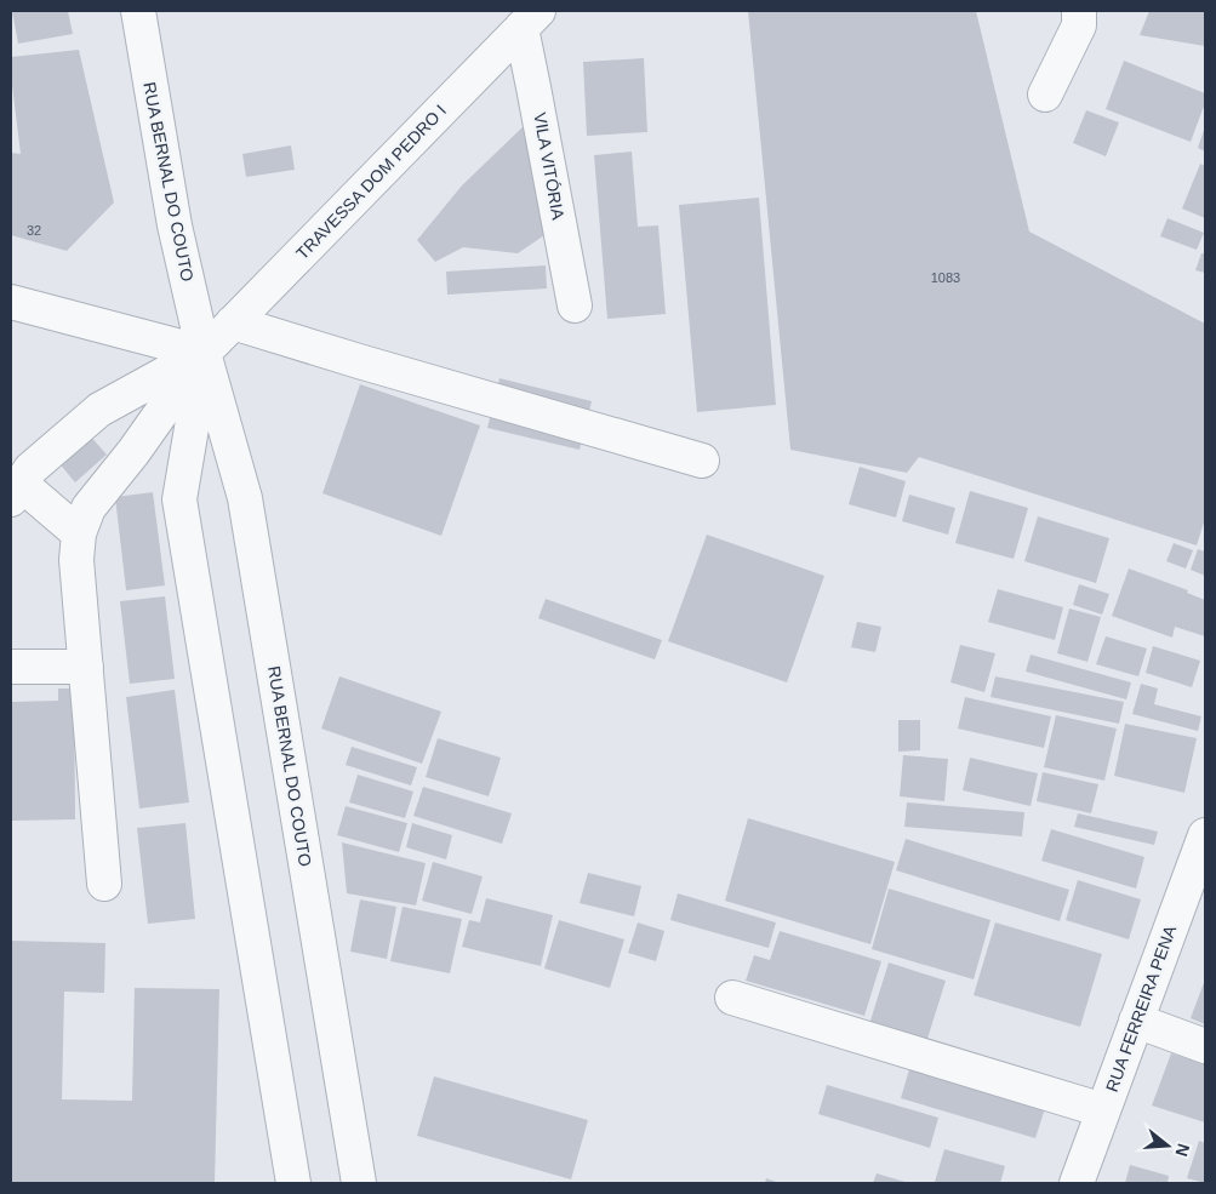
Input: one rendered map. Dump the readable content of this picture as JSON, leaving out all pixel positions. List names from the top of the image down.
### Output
{
  "streets": {
    "street": [
      "VILA VITÓRIA",
      "RUA BERNAL DO COUTO",
      "TRAVESSA DOM PEDRO I",
      "RUA FERREIRA PENA"
    ]
  },
  "crossings": [
    ["VILA VITÓRIA", "TRAVESSA DOM PEDRO I"],
    ["RUA BERNAL DO COUTO", "TRAVESSA DOM PEDRO I"]
  ],
  "house_numbers": ["32", "1083"],
  "north": "right"
}
